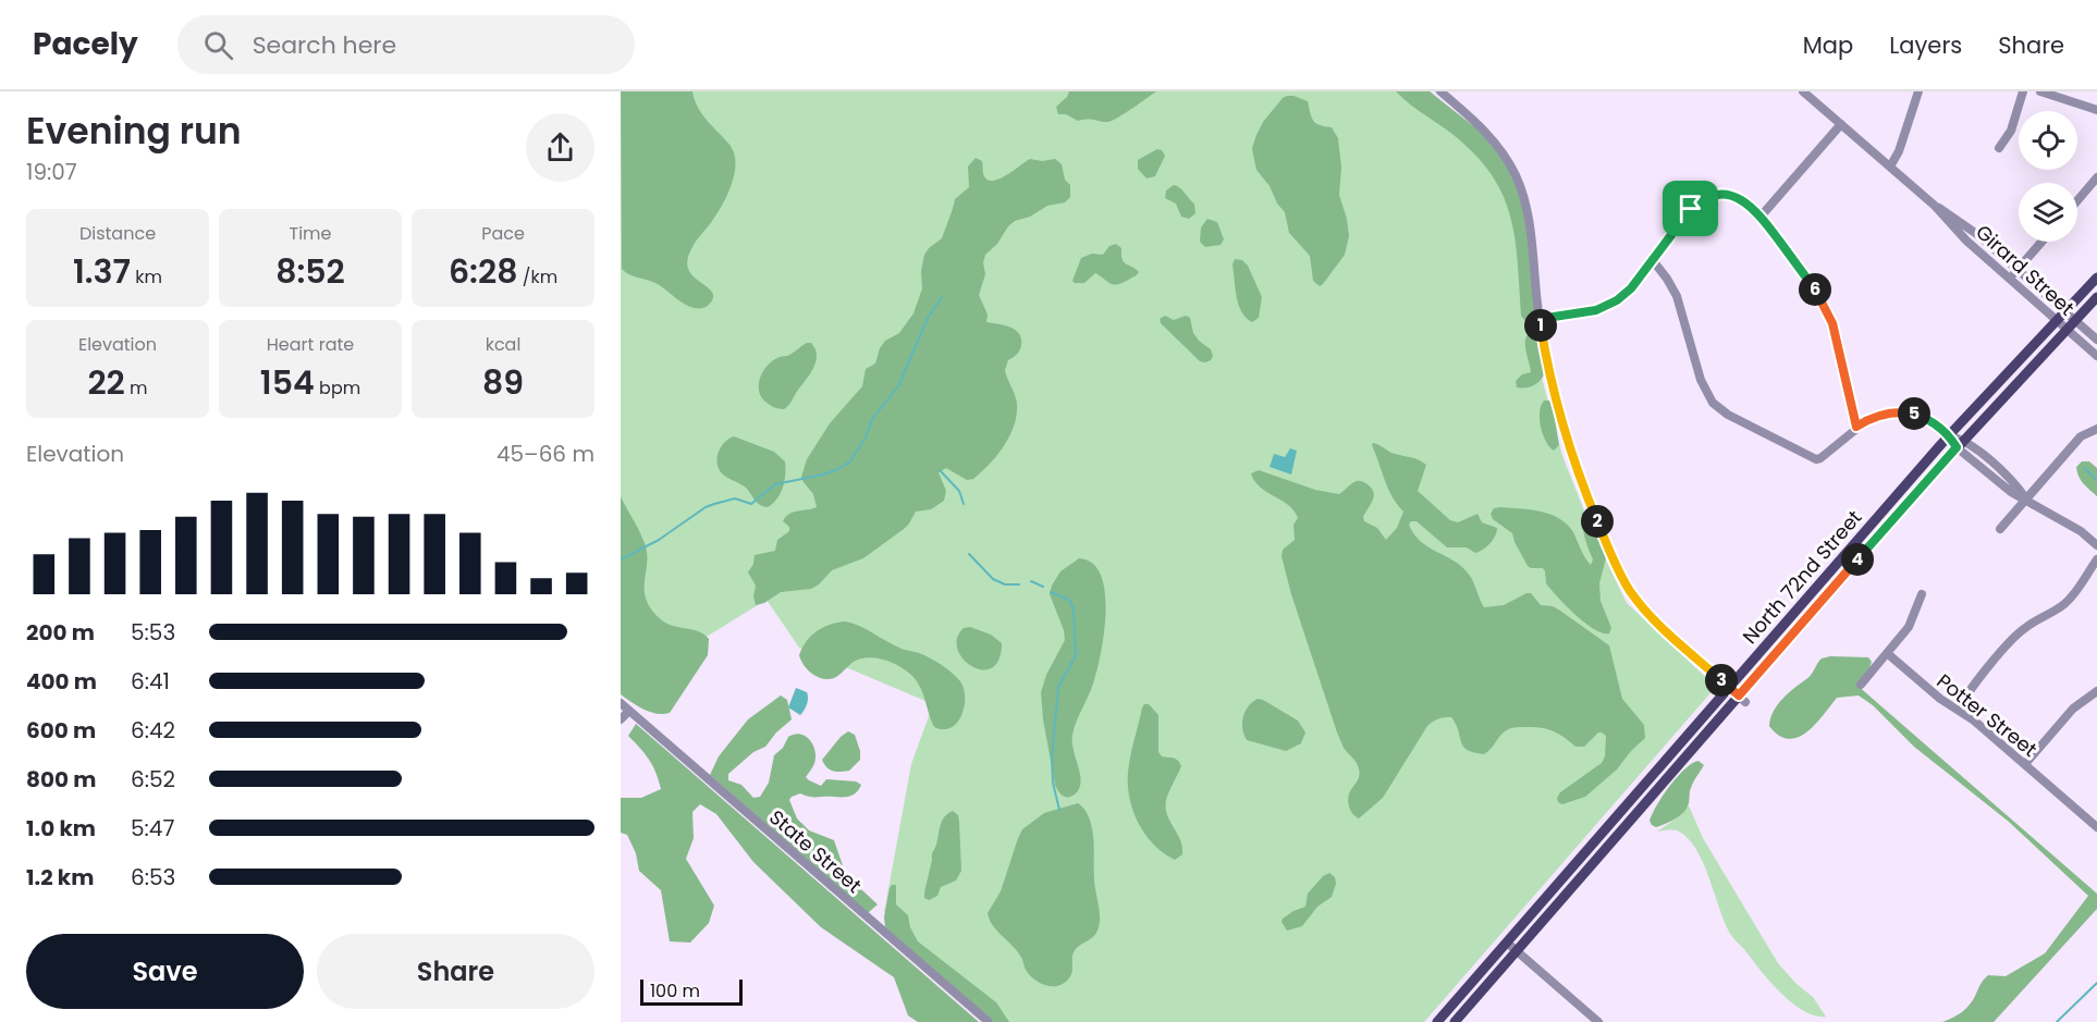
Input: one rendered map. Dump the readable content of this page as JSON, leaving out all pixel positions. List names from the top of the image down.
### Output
{
  "streets": {
    "main road": ["North 72nd Street"],
    "street": ["Girard Street", "Potter Street", "State Street"]
  },
  "crossings": [
    ["Girard Street", "North 72nd Street"]
  ],
  "scale_bar": "100 m",
  "page": {
    "header": "Pacely",
    "search": "Search here",
    "nav": ["Map", "Layers", "Share"],
    "heading": ["Evening run", "19:07"],
    "stats": [
      ["Distance", "1.37 km"],
      ["Time", "8:52"],
      ["Pace", "6:28 /km"],
      ["Elevation", "22 m"],
      ["Heart rate", "154 bpm"],
      ["kcal", "89"]
    ],
    "pins": [
      "6",
      "1",
      "5",
      "2",
      "4",
      "3"
    ],
    "chart": ["Elevation", "45–66 m"],
    "list": [
      {
        "name": "200 m",
        "note": "5:53"
      },
      {
        "name": "400 m",
        "note": "6:41"
      },
      {
        "name": "600 m",
        "note": "6:42"
      },
      {
        "name": "800 m",
        "note": "6:52"
      },
      {
        "name": "1.0 km",
        "note": "5:47"
      },
      {
        "name": "1.2 km",
        "note": "6:53"
      }
    ],
    "buttons": ["Save", "Share"],
    "scale": "100 m"
  }
}
